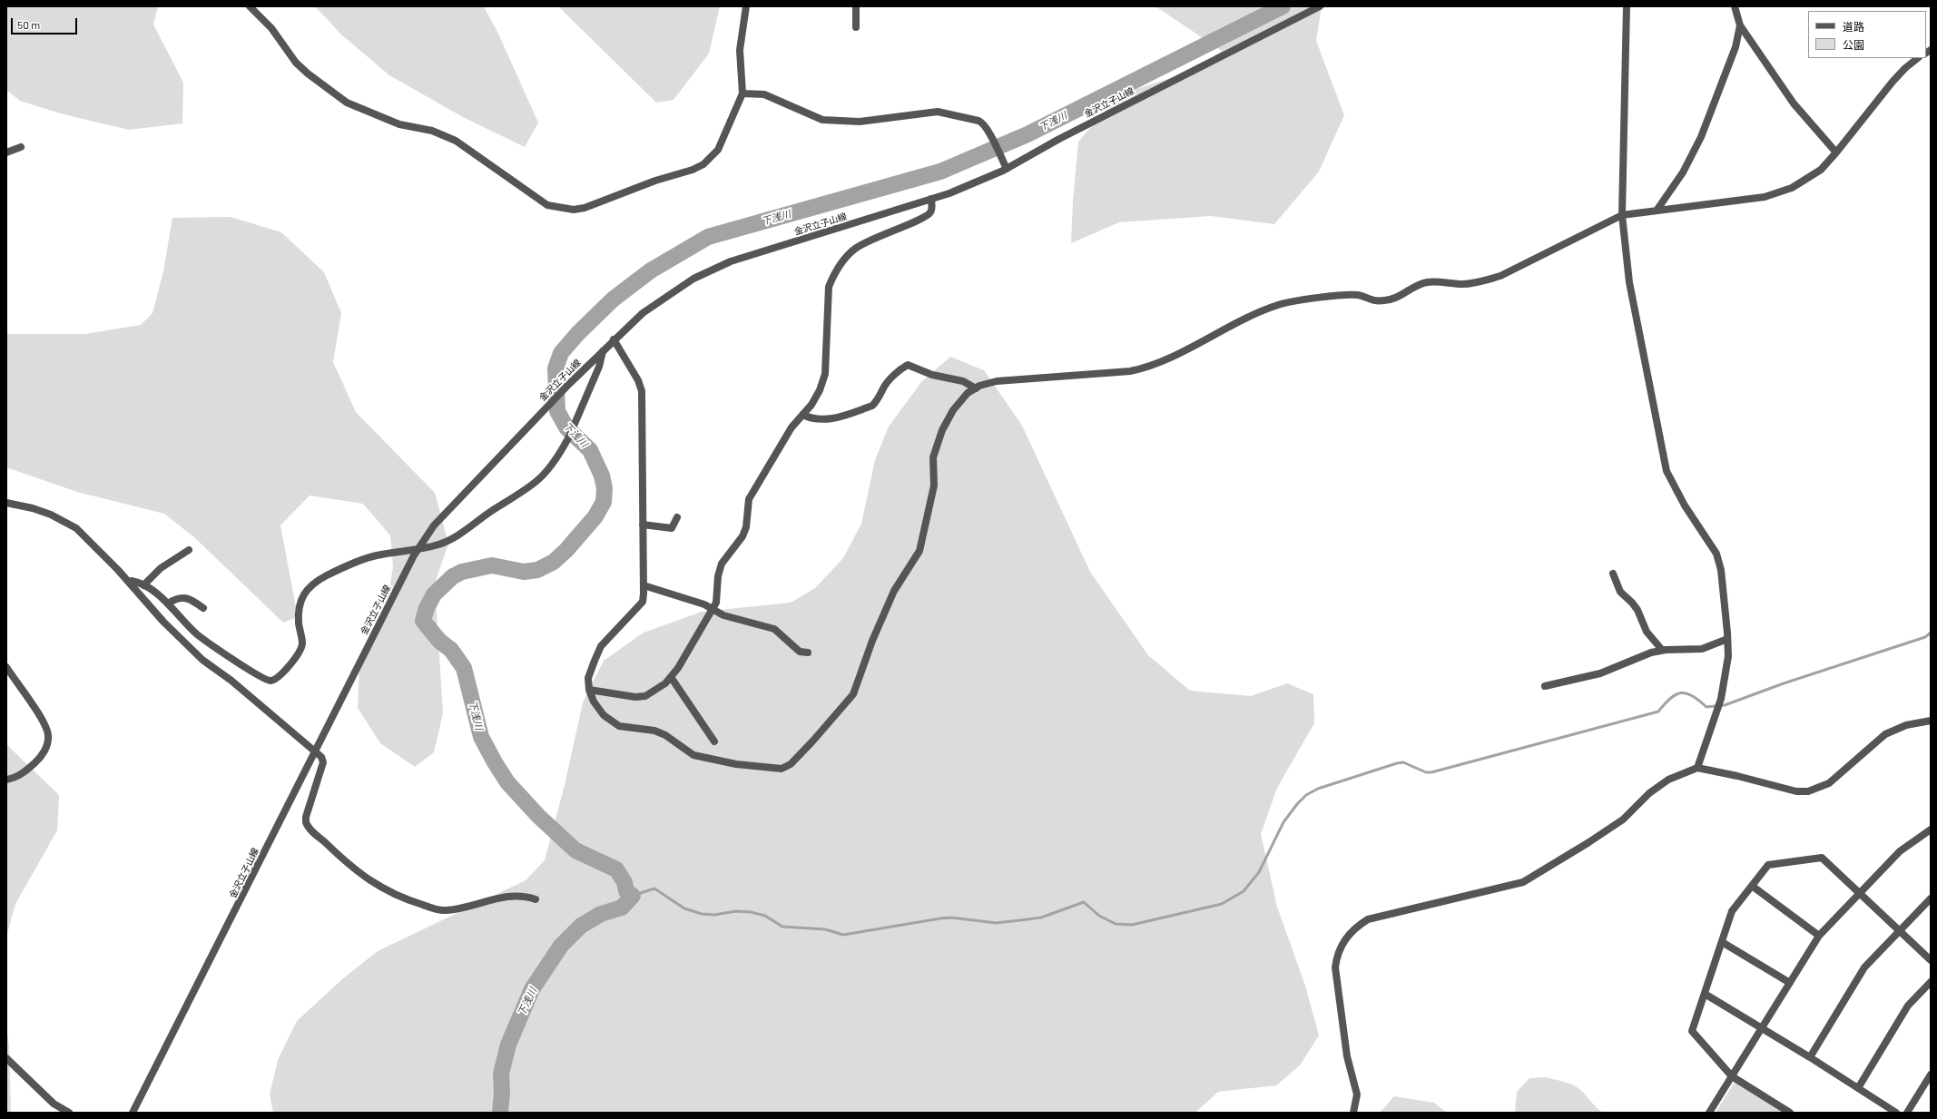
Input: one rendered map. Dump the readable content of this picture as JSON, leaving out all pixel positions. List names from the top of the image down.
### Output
{
  "streets": {
    "street": ["金沢立子山線"]
  },
  "water": ["下浅川"],
  "legend": ["道路", "公園"],
  "scale_bar": "50 m"
}
